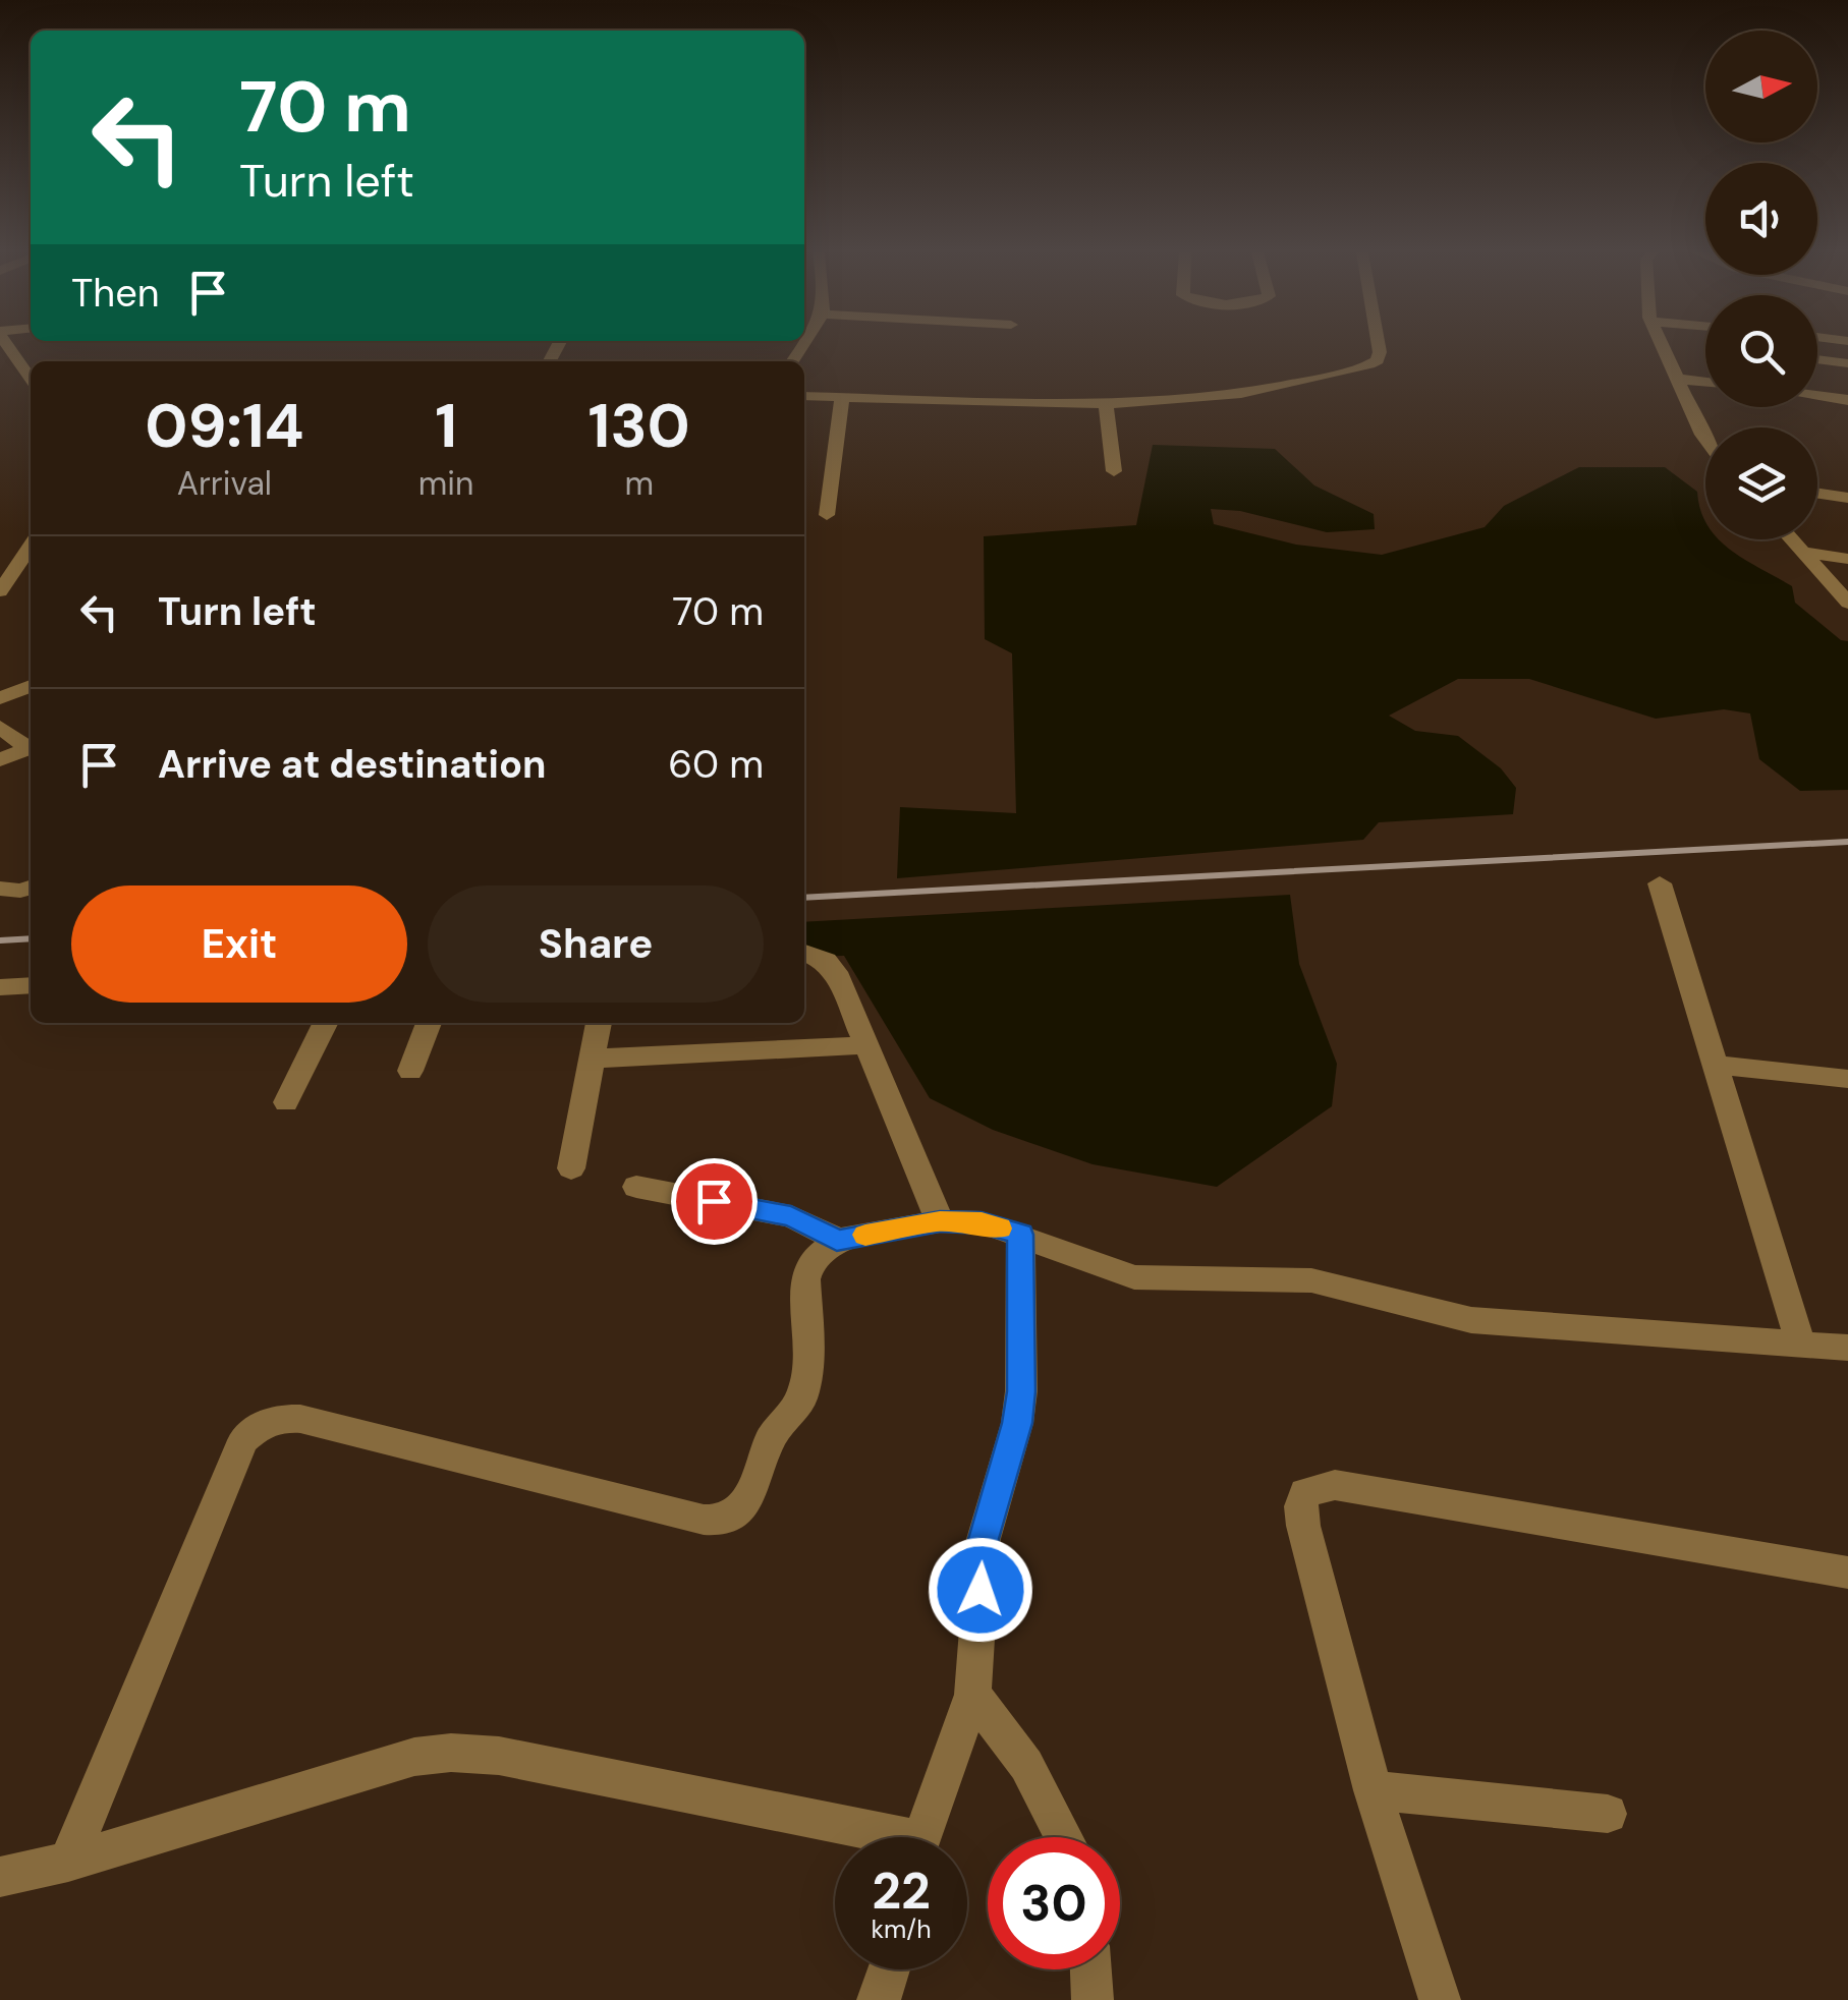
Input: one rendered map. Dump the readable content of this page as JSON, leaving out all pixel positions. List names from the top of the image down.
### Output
{
  "north": "right",
  "page": {
    "turn": ["70 m", "Turn left"],
    "then": "Then",
    "eta": [
      "09:14",
      "Arrival",
      "1",
      "min",
      "130",
      "m"
    ],
    "list": [
      {
        "name": "Turn left",
        "value": "70 m"
      },
      {
        "name": "Arrive at destination",
        "value": "60 m"
      }
    ],
    "buttons": ["Exit", "Share"],
    "speed": "22 km/h",
    "limit": "30"
  }
}
